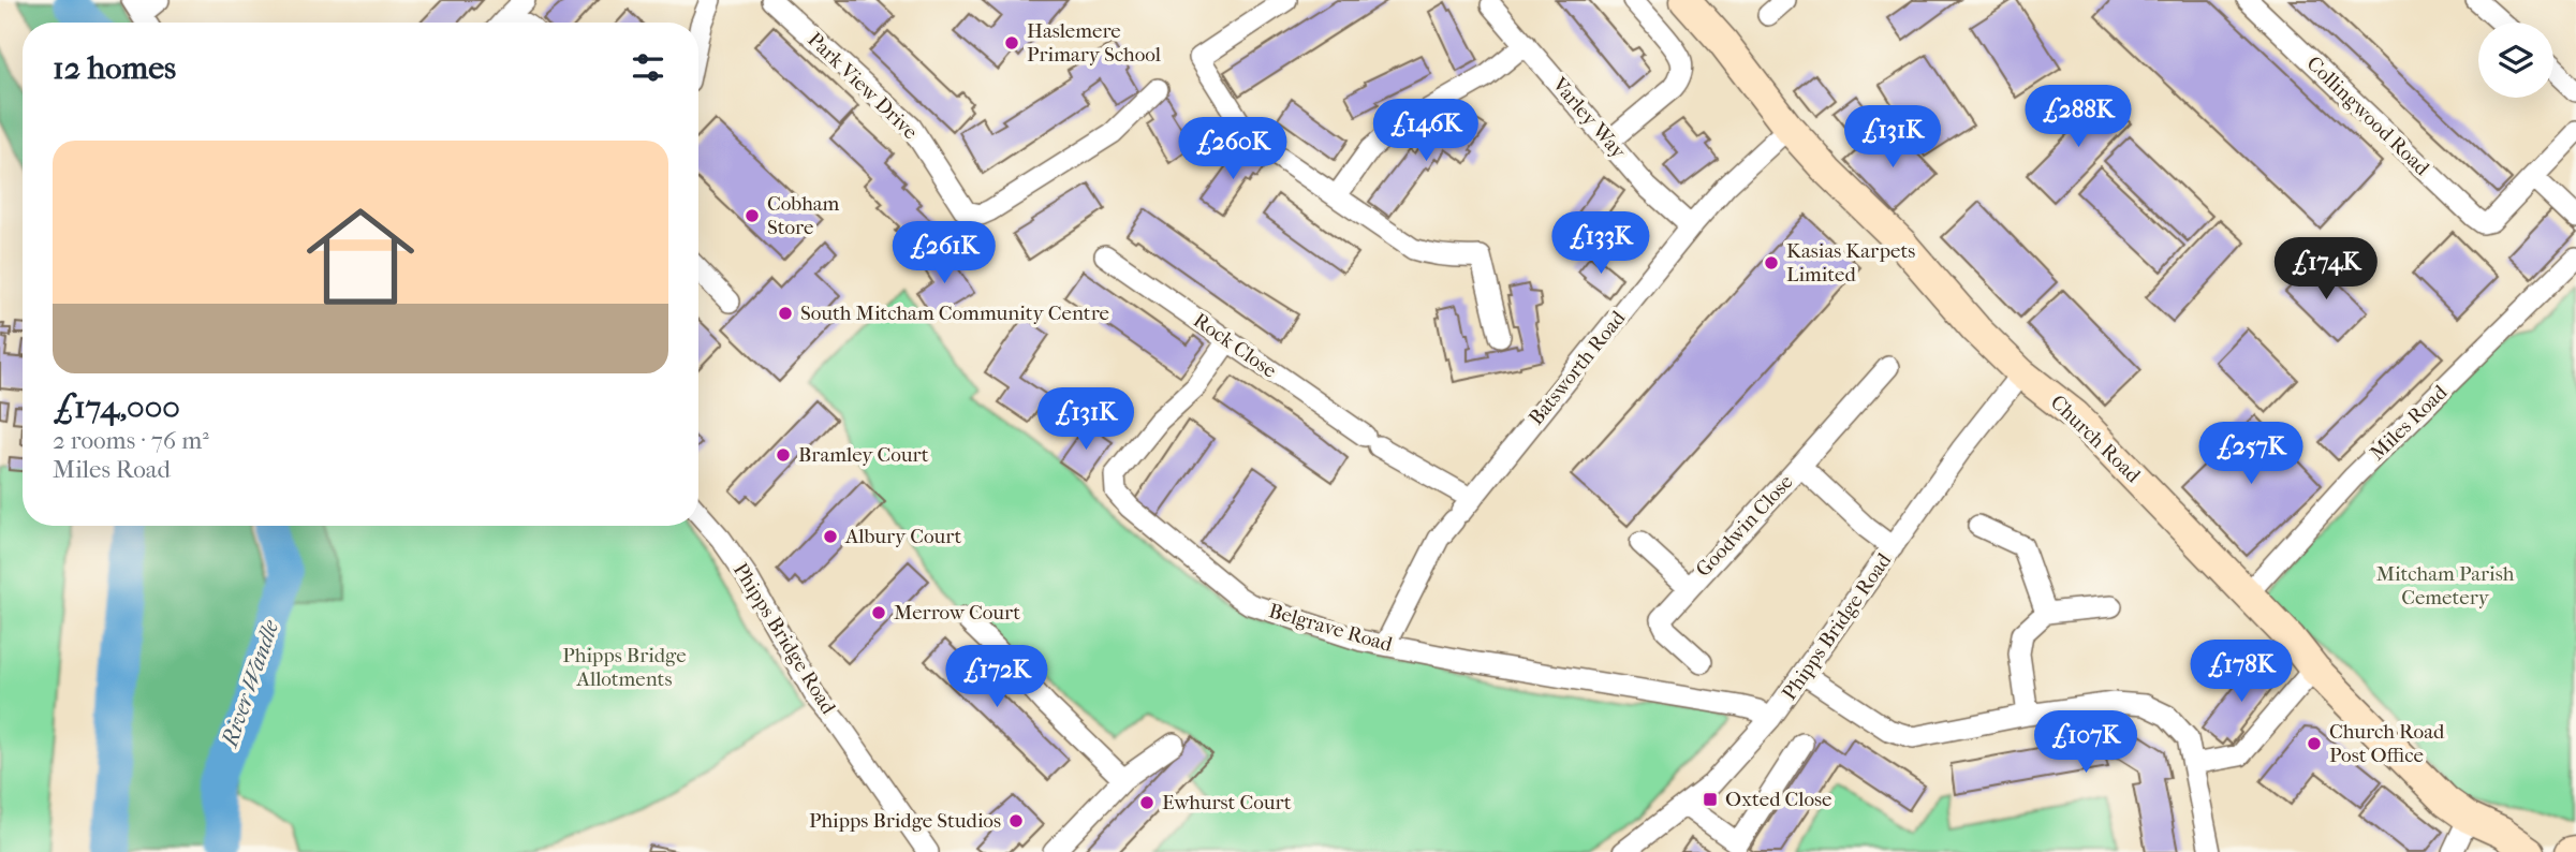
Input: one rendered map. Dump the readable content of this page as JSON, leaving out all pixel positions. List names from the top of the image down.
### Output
{
  "streets": {
    "street": [
      "Park View Drive",
      "Collingwood Road",
      "Varley Way",
      "Rock Close",
      "Batsworth Road",
      "Miles Road",
      "Church Road",
      "Goodwin Close",
      "Phipps Bridge Road",
      "Belgrave Road"
    ]
  },
  "crossings": [
    ["Varley Way", "Batsworth Road"],
    ["Rock Close", "Batsworth Road"],
    ["Rock Close", "Belgrave Road"],
    ["Batsworth Road", "Church Road"],
    ["Batsworth Road", "Belgrave Road"],
    ["Miles Road", "Church Road"],
    ["Church Road", "Phipps Bridge Road"],
    ["Goodwin Close", "Phipps Bridge Road"],
    ["Phipps Bridge Road", "Belgrave Road"]
  ],
  "water": ["River Wandle"],
  "parks": ["Mitcham Parish Cemetery", "Phipps Bridge Allotments"],
  "places": {
    "other": [
      "Haslemere Primary School",
      "Cobham Store",
      "Kasias Karpets Limited",
      "South Mitcham Community Centre",
      "Bramley Court",
      "Albury Court",
      "Merrow Court",
      "Church Road Post Office",
      "Ewhurst Court",
      "Phipps Bridge Studios"
    ],
    "transit": ["Oxted Close"]
  },
  "page": {
    "heading": "12 homes",
    "price": [
      "£288K",
      "£146K",
      "£131K",
      "£260K",
      "£133K",
      "£261K",
      "£174K",
      "£131K",
      "£257K",
      "£178K",
      "£172K",
      "£107K"
    ],
    "list": [
      {
        "name": "£174,000",
        "note": "2 rooms · 76 m² · Miles Road"
      }
    ]
  }
}
